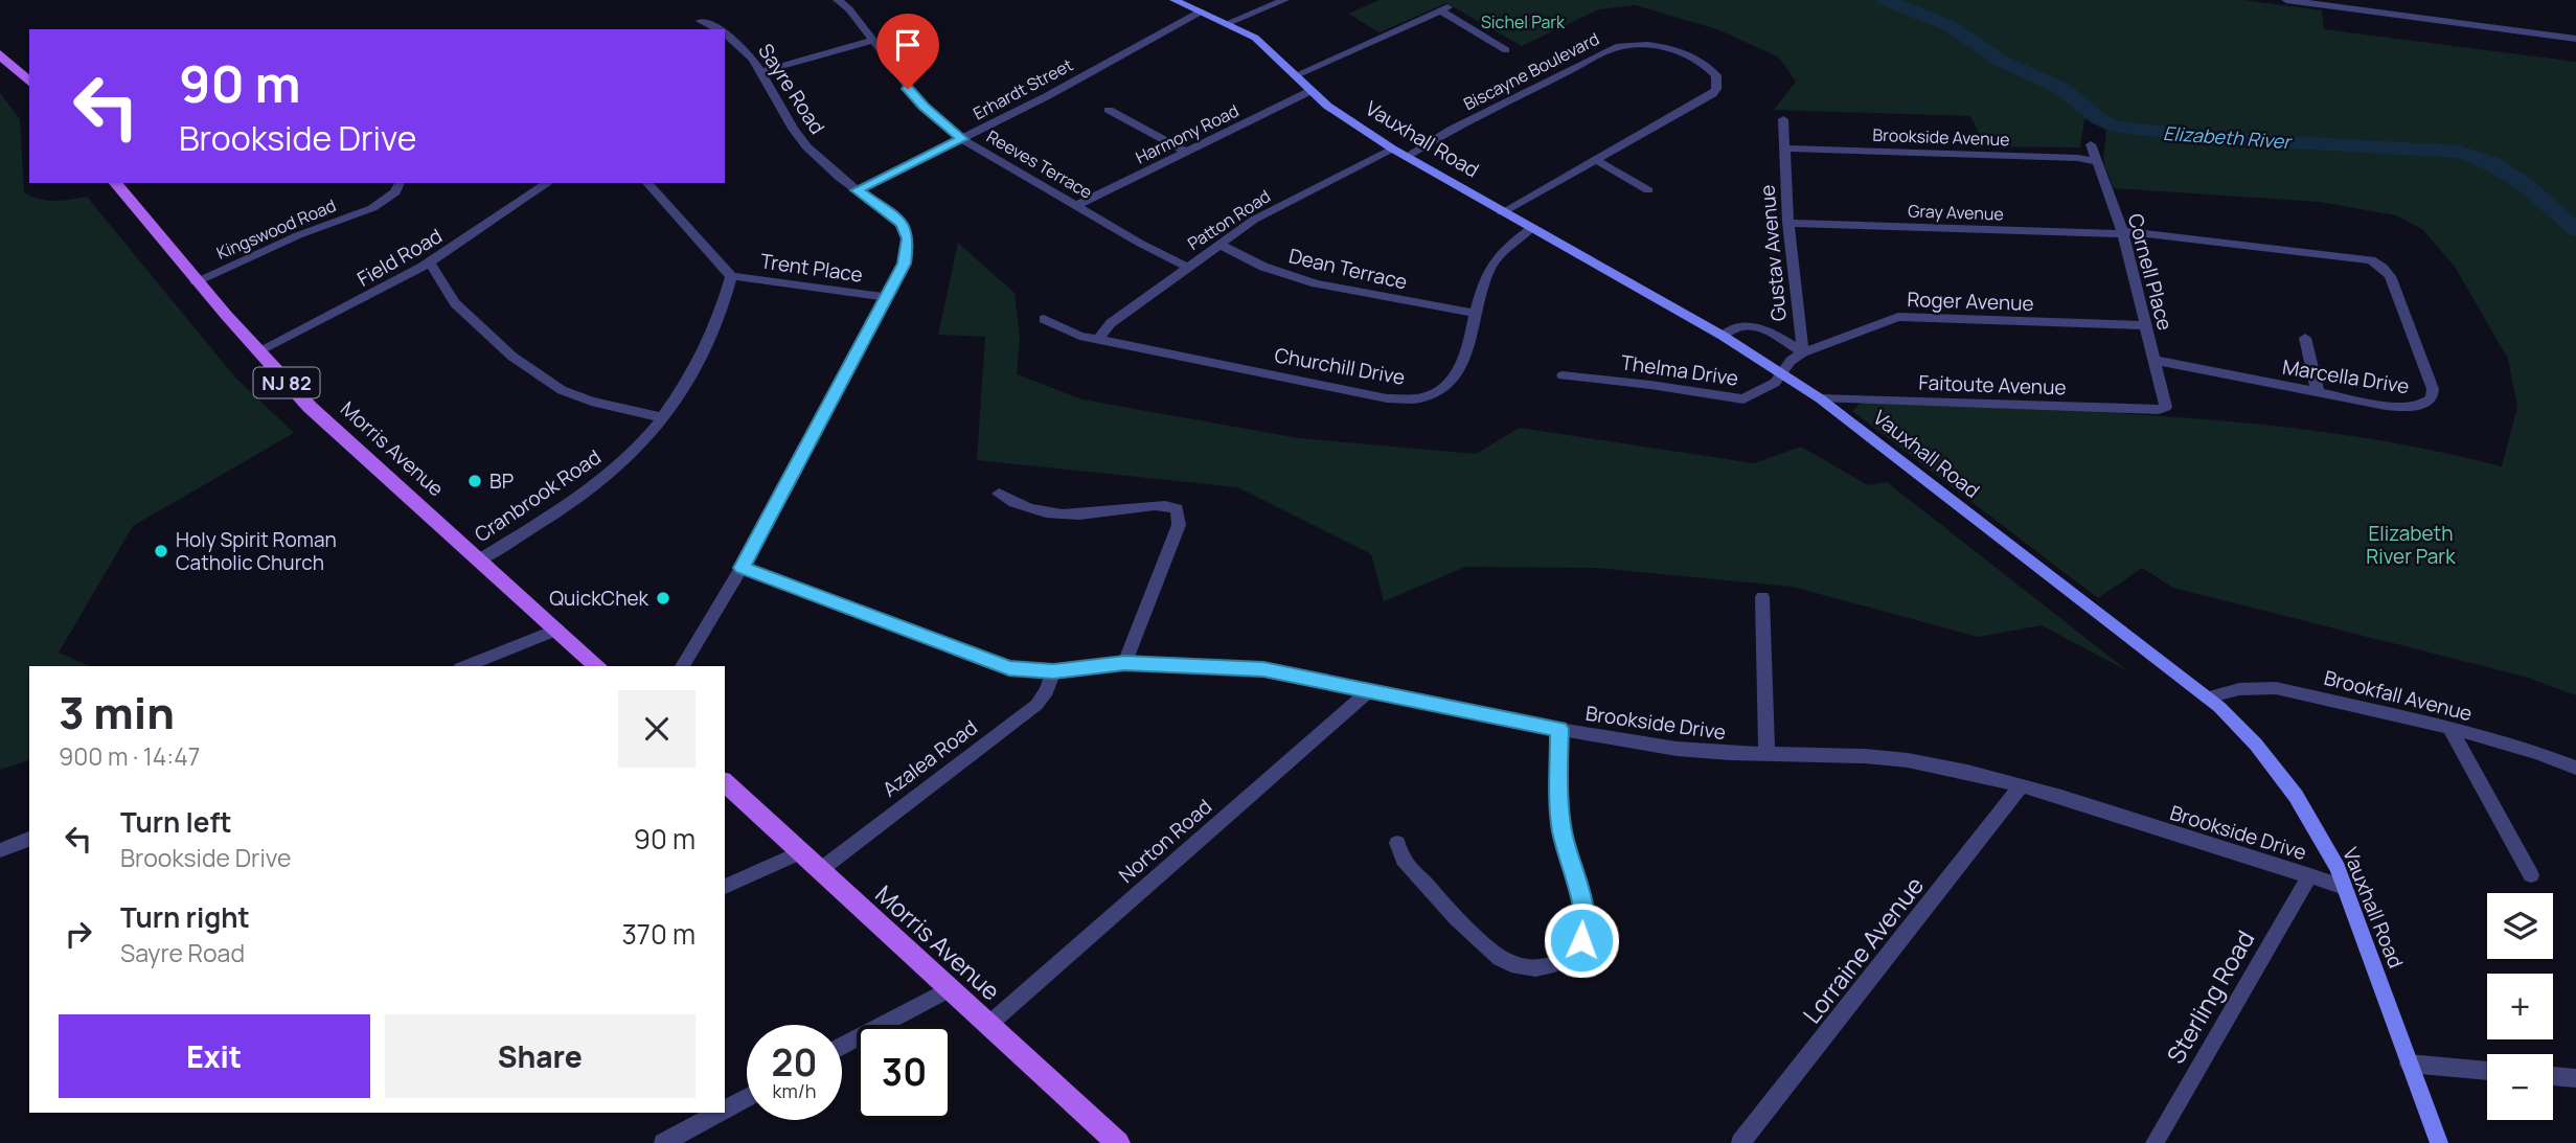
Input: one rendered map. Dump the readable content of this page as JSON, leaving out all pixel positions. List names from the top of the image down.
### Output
{
  "streets": {
    "main road": ["NJ 82", "Morris Avenue"],
    "street": [
      "Biscayne Boulevard",
      "Sayre Road",
      "Erhardt Street",
      "Harmony Road",
      "Brookside Avenue",
      "Vauxhall Road",
      "Reeves Terrace",
      "Gray Avenue",
      "Patton Road",
      "Kingswood Road",
      "Gustav Avenue",
      "Field Road",
      "Trent Place",
      "Dean Terrace",
      "Cornell Place",
      "Roger Avenue",
      "Churchill Drive",
      "Thelma Drive",
      "Marcella Drive",
      "Faitoute Avenue",
      "Cranbrook Road",
      "Brookfall Avenue",
      "Brookside Drive",
      "Azalea Road",
      "Norton Road",
      "Lorraine Avenue",
      "Sterling Road"
    ]
  },
  "crossings": [
    ["Biscayne Boulevard", "Vauxhall Road"],
    ["Sayre Road", "Erhardt Street"],
    ["Sayre Road", "Trent Place"],
    ["Sayre Road", "Brookside Drive"],
    ["Erhardt Street", "Vauxhall Road"],
    ["Erhardt Street", "Reeves Terrace"],
    ["Harmony Road", "Vauxhall Road"],
    ["Harmony Road", "Reeves Terrace"],
    ["Brookside Avenue", "Gustav Avenue"],
    ["Brookside Avenue", "Cornell Place"],
    ["Vauxhall Road", "Patton Road"],
    ["Vauxhall Road", "Churchill Drive"],
    ["Vauxhall Road", "Thelma Drive"],
    ["Vauxhall Road", "Faitoute Avenue"],
    ["Vauxhall Road", "Brookfall Avenue"],
    ["Vauxhall Road", "Brookside Drive"],
    ["Reeves Terrace", "Patton Road"],
    ["Gray Avenue", "Gustav Avenue"],
    ["Gray Avenue", "Cornell Place"],
    ["Gray Avenue", "Marcella Drive"],
    ["Patton Road", "Dean Terrace"],
    ["Patton Road", "Churchill Drive"],
    ["Kingswood Road", "Morris Avenue"],
    ["Gustav Avenue", "Roger Avenue"],
    ["Field Road", "Morris Avenue"],
    ["Trent Place", "Cranbrook Road"],
    ["Dean Terrace", "Churchill Drive"],
    ["Cornell Place", "Roger Avenue"],
    ["Cornell Place", "Marcella Drive"],
    ["Cornell Place", "Faitoute Avenue"],
    ["Morris Avenue", "Cranbrook Road"],
    ["Morris Avenue", "Azalea Road"],
    ["Morris Avenue", "Norton Road"],
    ["Brookside Drive", "Azalea Road"],
    ["Brookside Drive", "Norton Road"],
    ["Brookside Drive", "Lorraine Avenue"],
    ["Brookside Drive", "Sterling Road"]
  ],
  "water": ["Elizabeth River"],
  "parks": ["Sichel Park", "Elizabeth River Park"],
  "places": ["BP", "Holy Spirit Roman Catholic Church", "QuickChek"],
  "page": {
    "turn": ["90 m", "Brookside Drive"],
    "heading": ["3 min", "900 m · 14:47"],
    "list": [
      {
        "name": "Turn left",
        "note": "Brookside Drive",
        "value": "90 m"
      },
      {
        "name": "Turn right",
        "note": "Sayre Road",
        "value": "370 m"
      }
    ],
    "map_buttons": ["+", "−"],
    "buttons": ["Exit", "Share"],
    "speed": "20 km/h",
    "limit": "30"
  }
}
